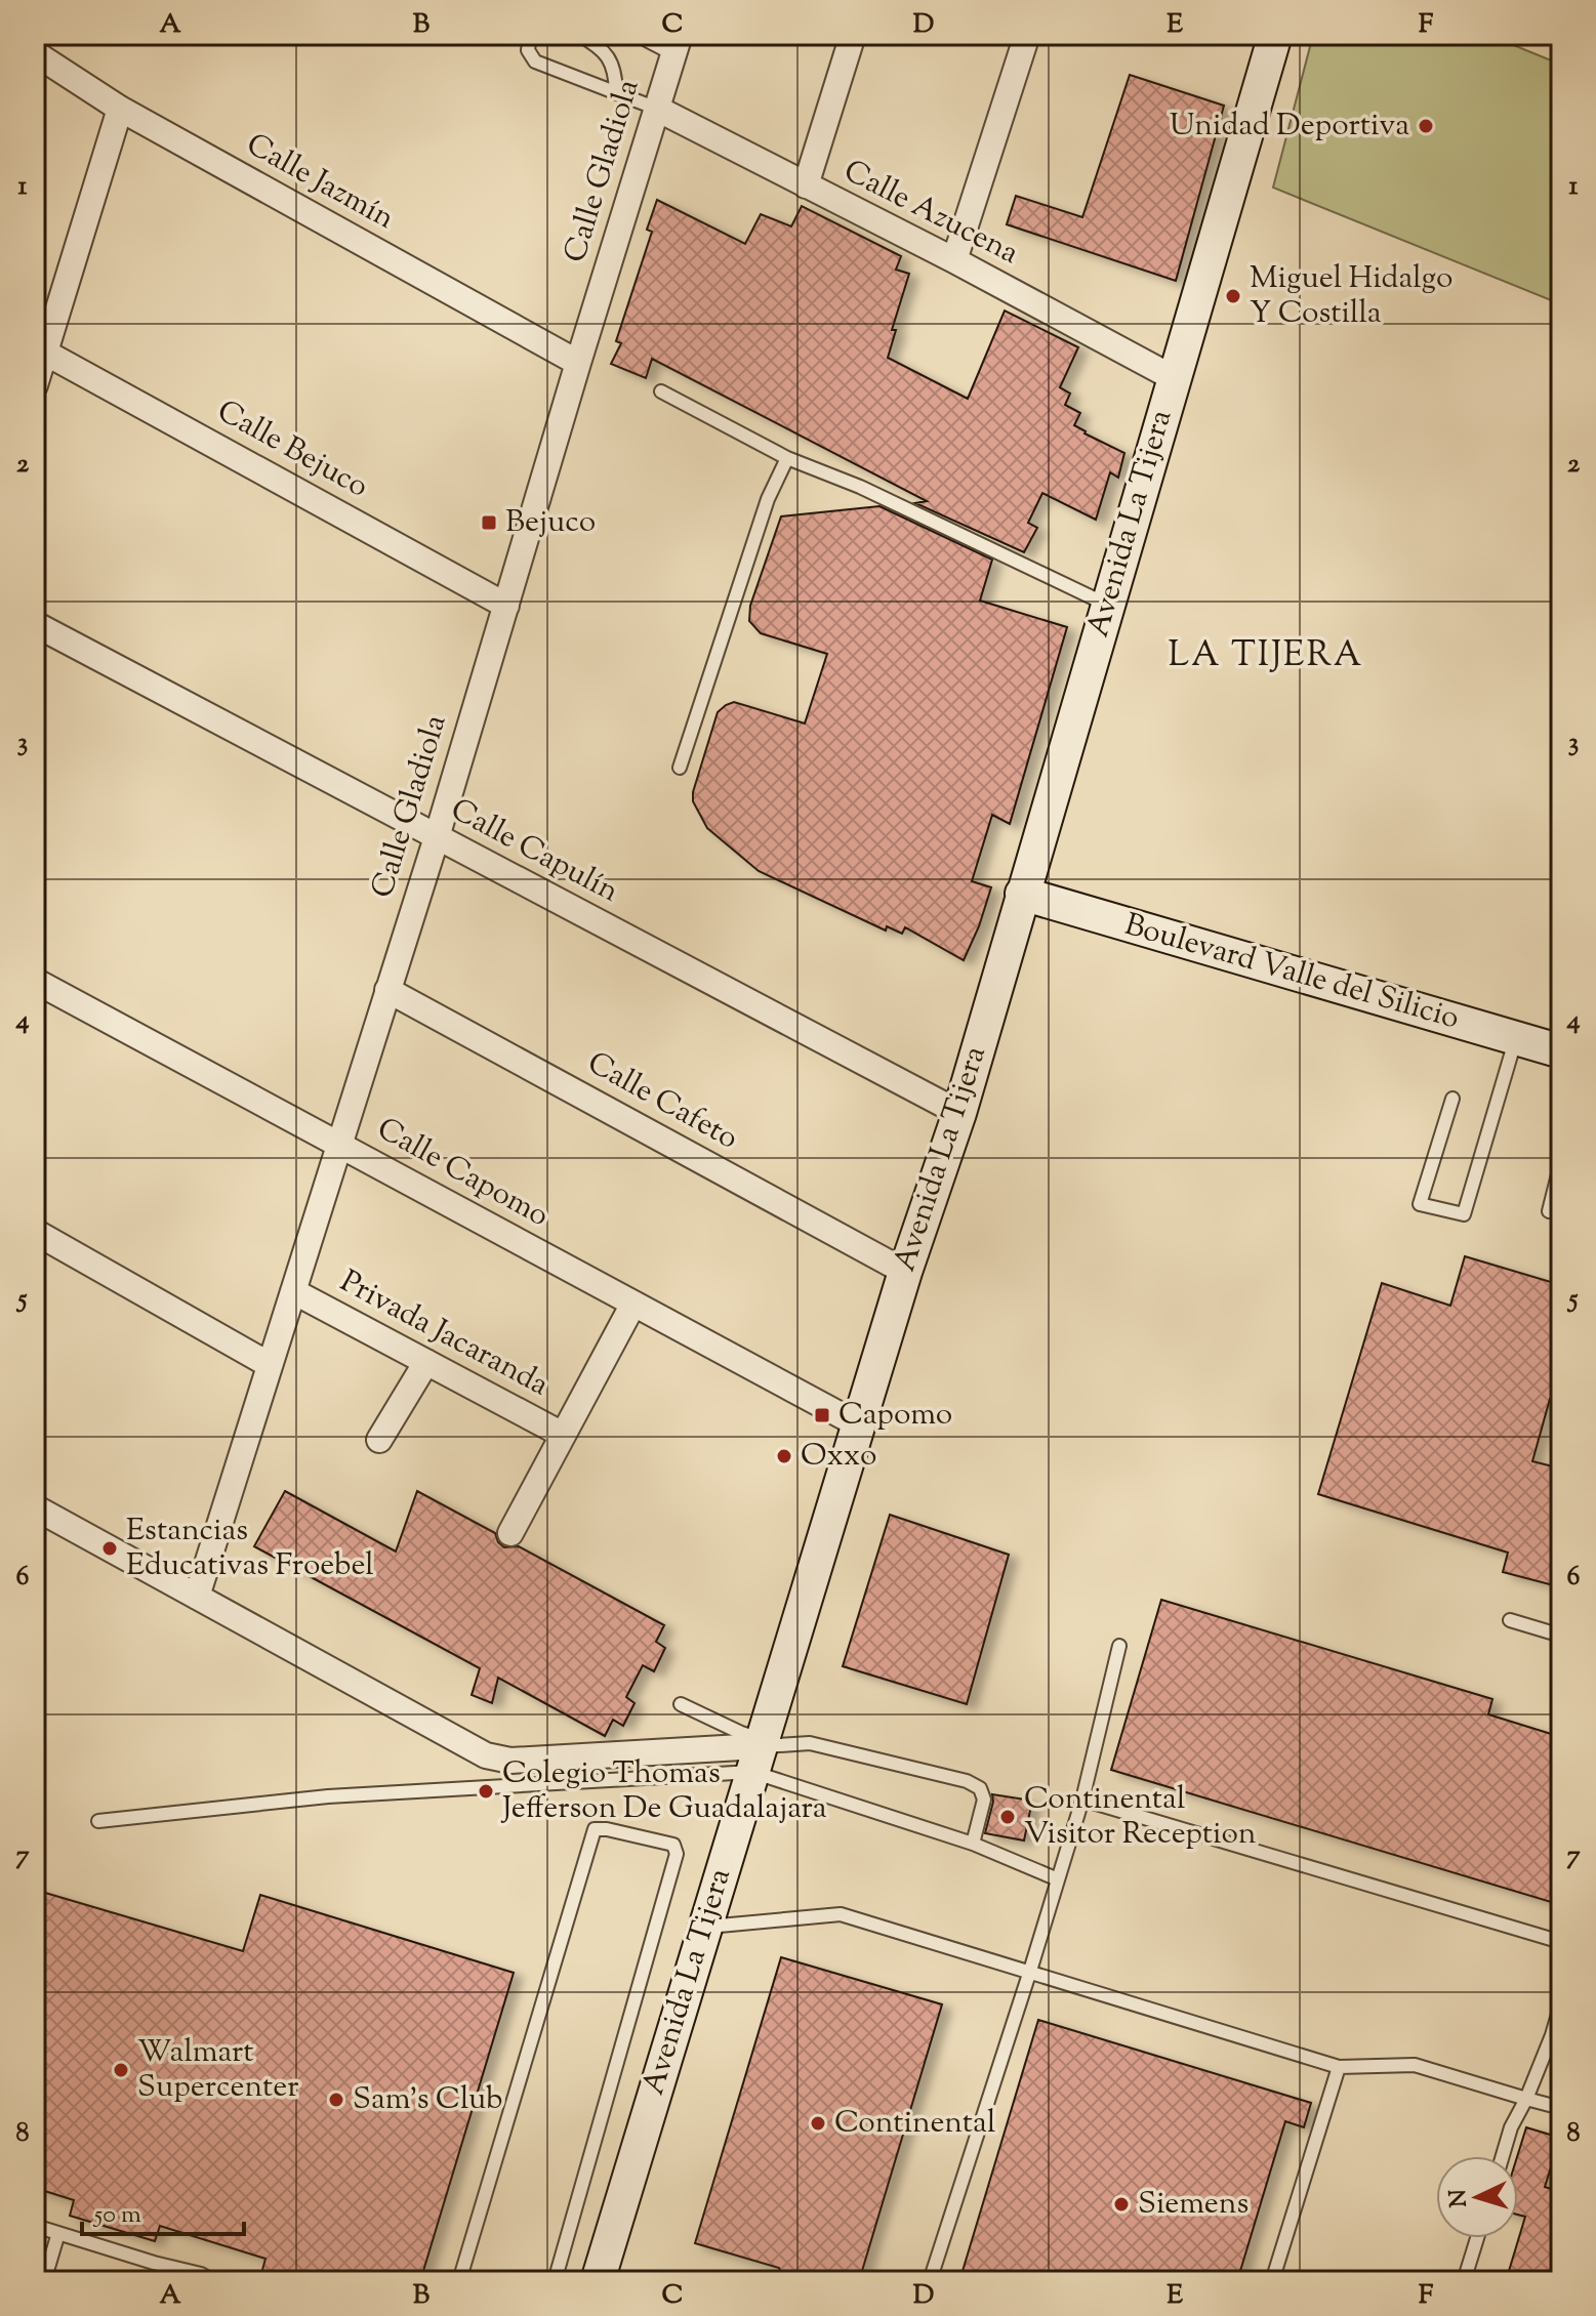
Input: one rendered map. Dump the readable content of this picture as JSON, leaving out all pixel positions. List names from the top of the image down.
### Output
{
  "streets": {
    "main road": ["Avenida La Tijera", "Boulevard Valle del Silicio"],
    "street": [
      "Calle Gladiola",
      "Calle Jazmín",
      "Calle Azucena",
      "Calle Bejuco",
      "Calle Capulín",
      "Calle Cafeto",
      "Calle Capomo",
      "Privada Jacaranda"
    ]
  },
  "crossings": [
    ["Calle Gladiola", "Calle Jazmín"],
    ["Calle Gladiola", "Calle Azucena"],
    ["Calle Gladiola", "Calle Bejuco"],
    ["Calle Gladiola", "Calle Capulín"],
    ["Calle Gladiola", "Calle Cafeto"],
    ["Calle Gladiola", "Calle Capomo"],
    ["Calle Gladiola", "Privada Jacaranda"],
    ["Calle Azucena", "Avenida La Tijera"],
    ["Avenida La Tijera", "Calle Capulín"],
    ["Avenida La Tijera", "Boulevard Valle del Silicio"],
    ["Avenida La Tijera", "Calle Cafeto"],
    ["Avenida La Tijera", "Calle Capomo"]
  ],
  "districts": ["LA TIJERA"],
  "places": {
    "other": [
      "Unidad Deportiva",
      "Miguel Hidalgo Y Costilla",
      "Oxxo",
      "Estancias Educativas Froebel",
      "Colegio Thomas Jefferson De Guadalajara",
      "Continental Visitor Reception",
      "Walmart Supercenter",
      "Sam's Club",
      "Continental",
      "Siemens"
    ],
    "transit": ["Bejuco", "Capomo"]
  },
  "scale_bar": "50 m",
  "north": "left",
  "grid": {
    "columns": [
      "A",
      "B",
      "C",
      "D",
      "E",
      "F"
    ],
    "rows": [
      "1",
      "2",
      "3",
      "4",
      "5",
      "6",
      "7",
      "8"
    ]
  }
}
